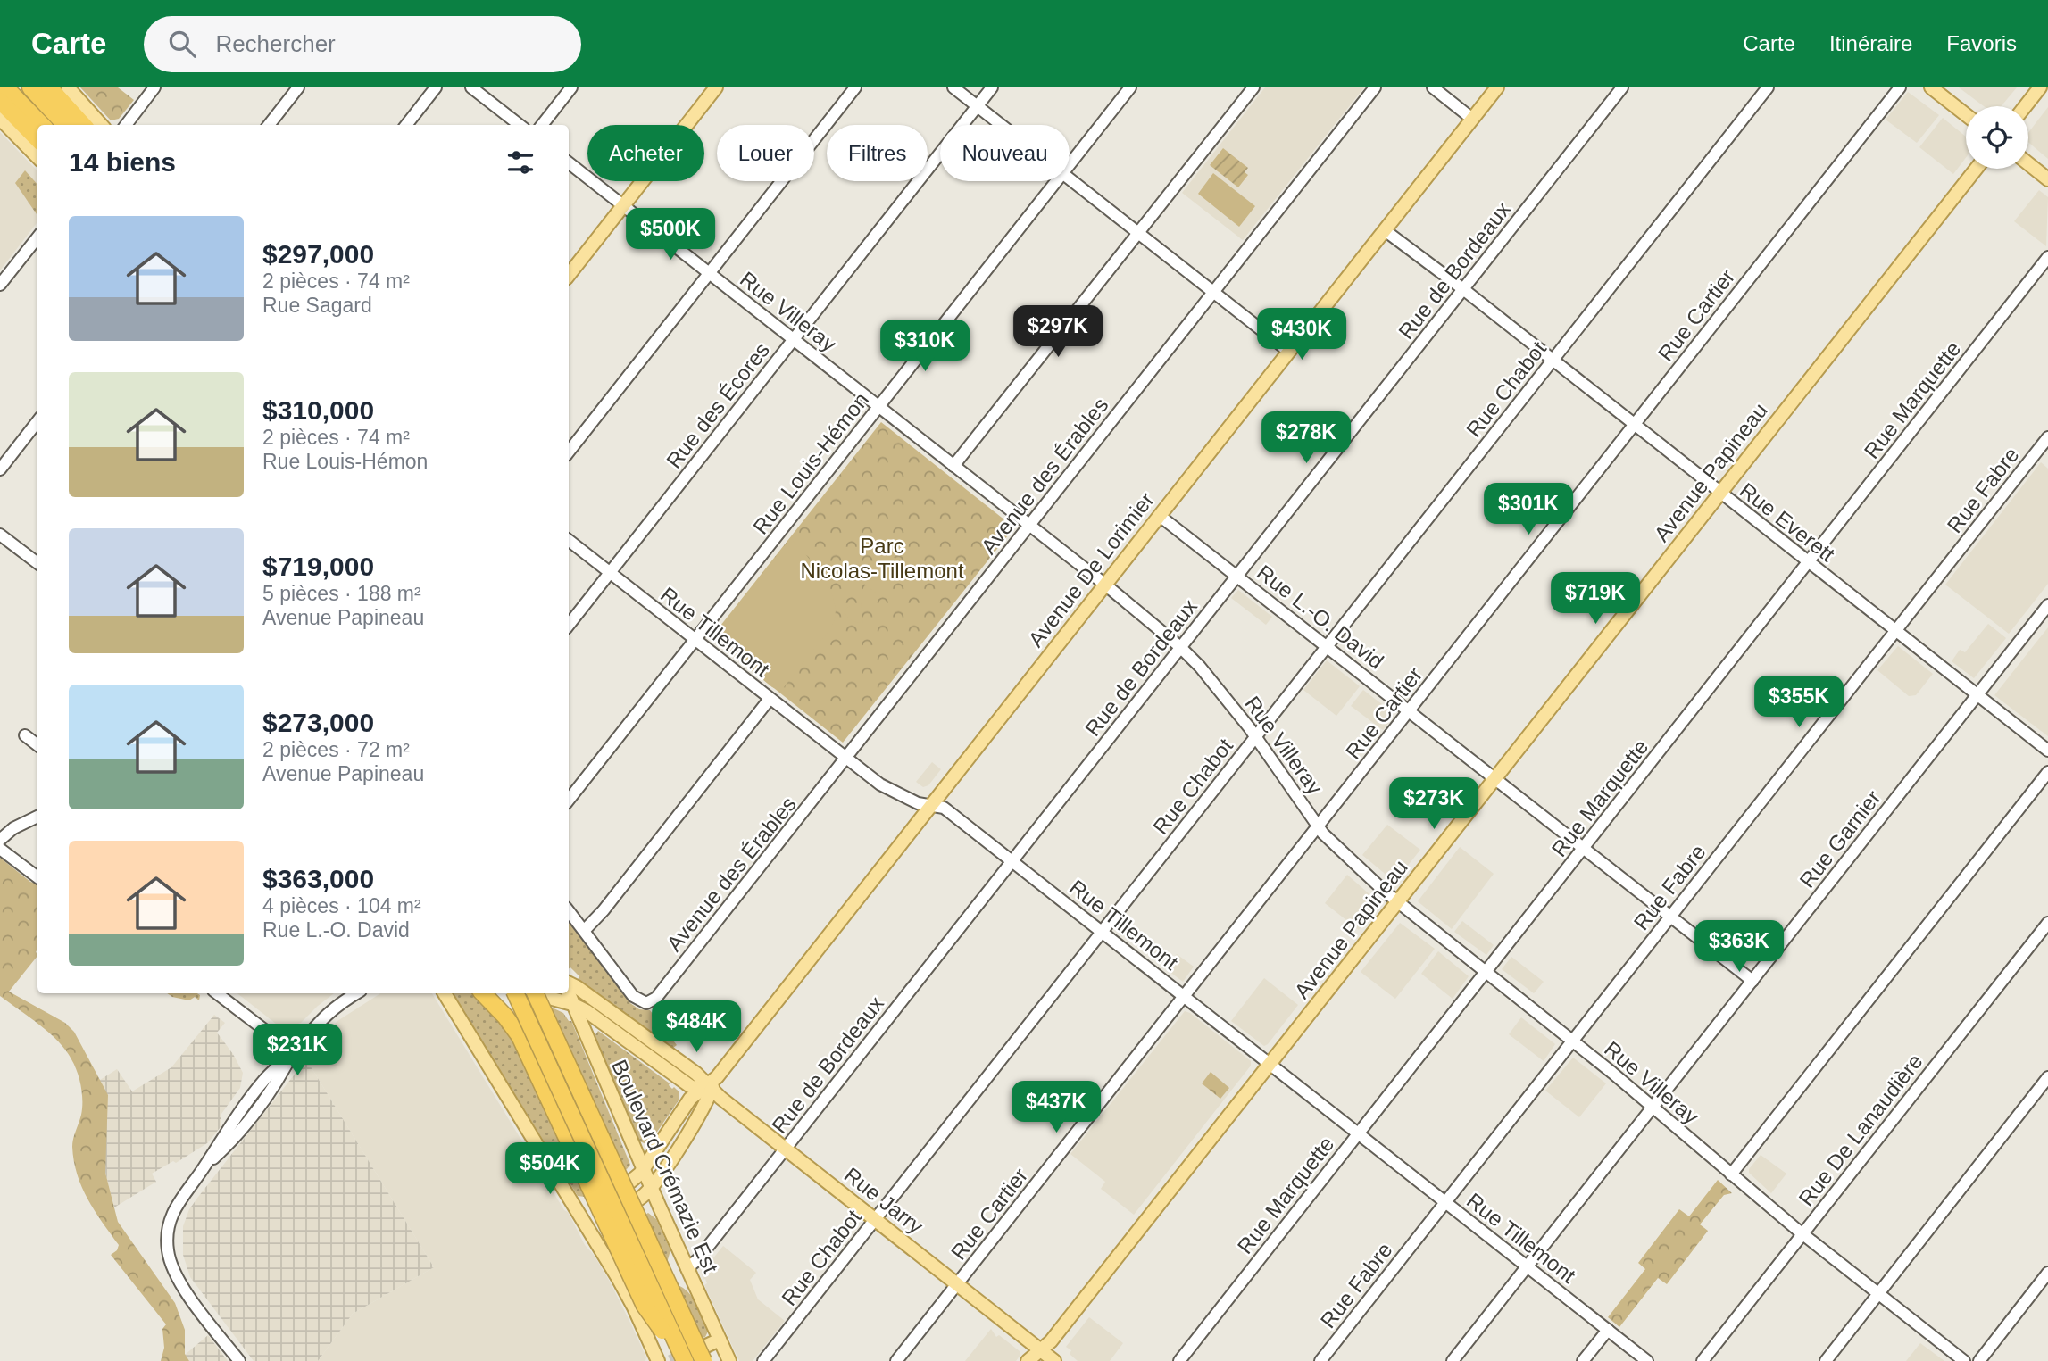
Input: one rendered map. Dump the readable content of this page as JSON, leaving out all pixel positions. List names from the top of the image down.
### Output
{
  "streets": {
    "main road": [
      "Avenue Papineau",
      "Avenue De Lorimier",
      "Boulevard Crémazie Est",
      "Rue Jarry"
    ],
    "street": [
      "Rue de Bordeaux",
      "Rue Villeray",
      "Rue Cartier",
      "Rue Chabot",
      "Rue Marquette",
      "Rue des Écores",
      "Rue Louis-Hémon",
      "Avenue des Érables",
      "Rue Fabre",
      "Rue Everett",
      "Rue L.-O. David",
      "Rue Tillemont",
      "Rue Garnier",
      "Rue De Lanaudière"
    ]
  },
  "crossings": [
    ["Rue de Bordeaux", "Rue Villeray"],
    ["Rue de Bordeaux", "Rue Everett"],
    ["Rue de Bordeaux", "Rue L.-O. David"],
    ["Rue de Bordeaux", "Rue Tillemont"],
    ["Rue de Bordeaux", "Boulevard Crémazie Est"],
    ["Rue de Bordeaux", "Rue Jarry"],
    ["Rue Villeray", "Rue Cartier"],
    ["Rue Villeray", "Rue Chabot"],
    ["Rue Villeray", "Rue Marquette"],
    ["Rue Villeray", "Rue des Écores"],
    ["Rue Villeray", "Rue Louis-Hémon"],
    ["Rue Villeray", "Avenue Papineau"],
    ["Rue Villeray", "Avenue des Érables"],
    ["Rue Villeray", "Rue Fabre"],
    ["Rue Villeray", "Avenue De Lorimier"],
    ["Rue Villeray", "Rue Garnier"],
    ["Rue Villeray", "Rue De Lanaudière"],
    ["Rue Cartier", "Rue Everett"],
    ["Rue Cartier", "Rue L.-O. David"],
    ["Rue Cartier", "Rue Tillemont"],
    ["Rue Cartier", "Rue Jarry"],
    ["Rue Chabot", "Rue Everett"],
    ["Rue Chabot", "Rue L.-O. David"],
    ["Rue Chabot", "Rue Tillemont"],
    ["Rue Chabot", "Rue Jarry"],
    ["Rue Marquette", "Rue Everett"],
    ["Rue Marquette", "Rue L.-O. David"],
    ["Rue Marquette", "Rue Tillemont"],
    ["Rue des Écores", "Rue Tillemont"],
    ["Rue Louis-Hémon", "Rue Tillemont"],
    ["Avenue Papineau", "Rue Everett"],
    ["Avenue Papineau", "Rue L.-O. David"],
    ["Avenue Papineau", "Rue Tillemont"],
    ["Avenue Papineau", "Rue Jarry"],
    ["Avenue des Érables", "Rue Tillemont"],
    ["Rue Fabre", "Rue Everett"],
    ["Rue Fabre", "Rue L.-O. David"],
    ["Rue Fabre", "Rue Tillemont"],
    ["Rue Everett", "Avenue De Lorimier"],
    ["Rue Everett", "Rue Garnier"],
    ["Avenue De Lorimier", "Rue L.-O. David"],
    ["Avenue De Lorimier", "Rue Tillemont"],
    ["Avenue De Lorimier", "Boulevard Crémazie Est"],
    ["Avenue De Lorimier", "Rue Jarry"],
    ["Rue L.-O. David", "Rue Garnier"],
    ["Rue Tillemont", "Rue Garnier"]
  ],
  "parks": ["Parc Nicolas-Tillemont"],
  "page": {
    "header": "Carte",
    "search": "Rechercher",
    "nav": ["Carte", "Itinéraire", "Favoris"],
    "chip": [
      "Acheter",
      "Louer",
      "Filtres",
      "Nouveau"
    ],
    "heading": "14 biens",
    "list": [
      {
        "name": "$297,000",
        "note": "2 pièces · 74 m² · Rue Sagard"
      },
      {
        "name": "$310,000",
        "note": "2 pièces · 74 m² · Rue Louis-Hémon"
      },
      {
        "name": "$719,000",
        "note": "5 pièces · 188 m² · Avenue Papineau"
      },
      {
        "name": "$273,000",
        "note": "2 pièces · 72 m² · Avenue Papineau"
      },
      {
        "name": "$363,000",
        "note": "4 pièces · 104 m² · Rue L.-O. David"
      }
    ],
    "price": [
      "$500K",
      "$297K",
      "$430K",
      "$310K",
      "$278K",
      "$301K",
      "$719K",
      "$355K",
      "$273K",
      "$363K",
      "$484K",
      "$231K",
      "$437K",
      "$504K"
    ]
  }
}
